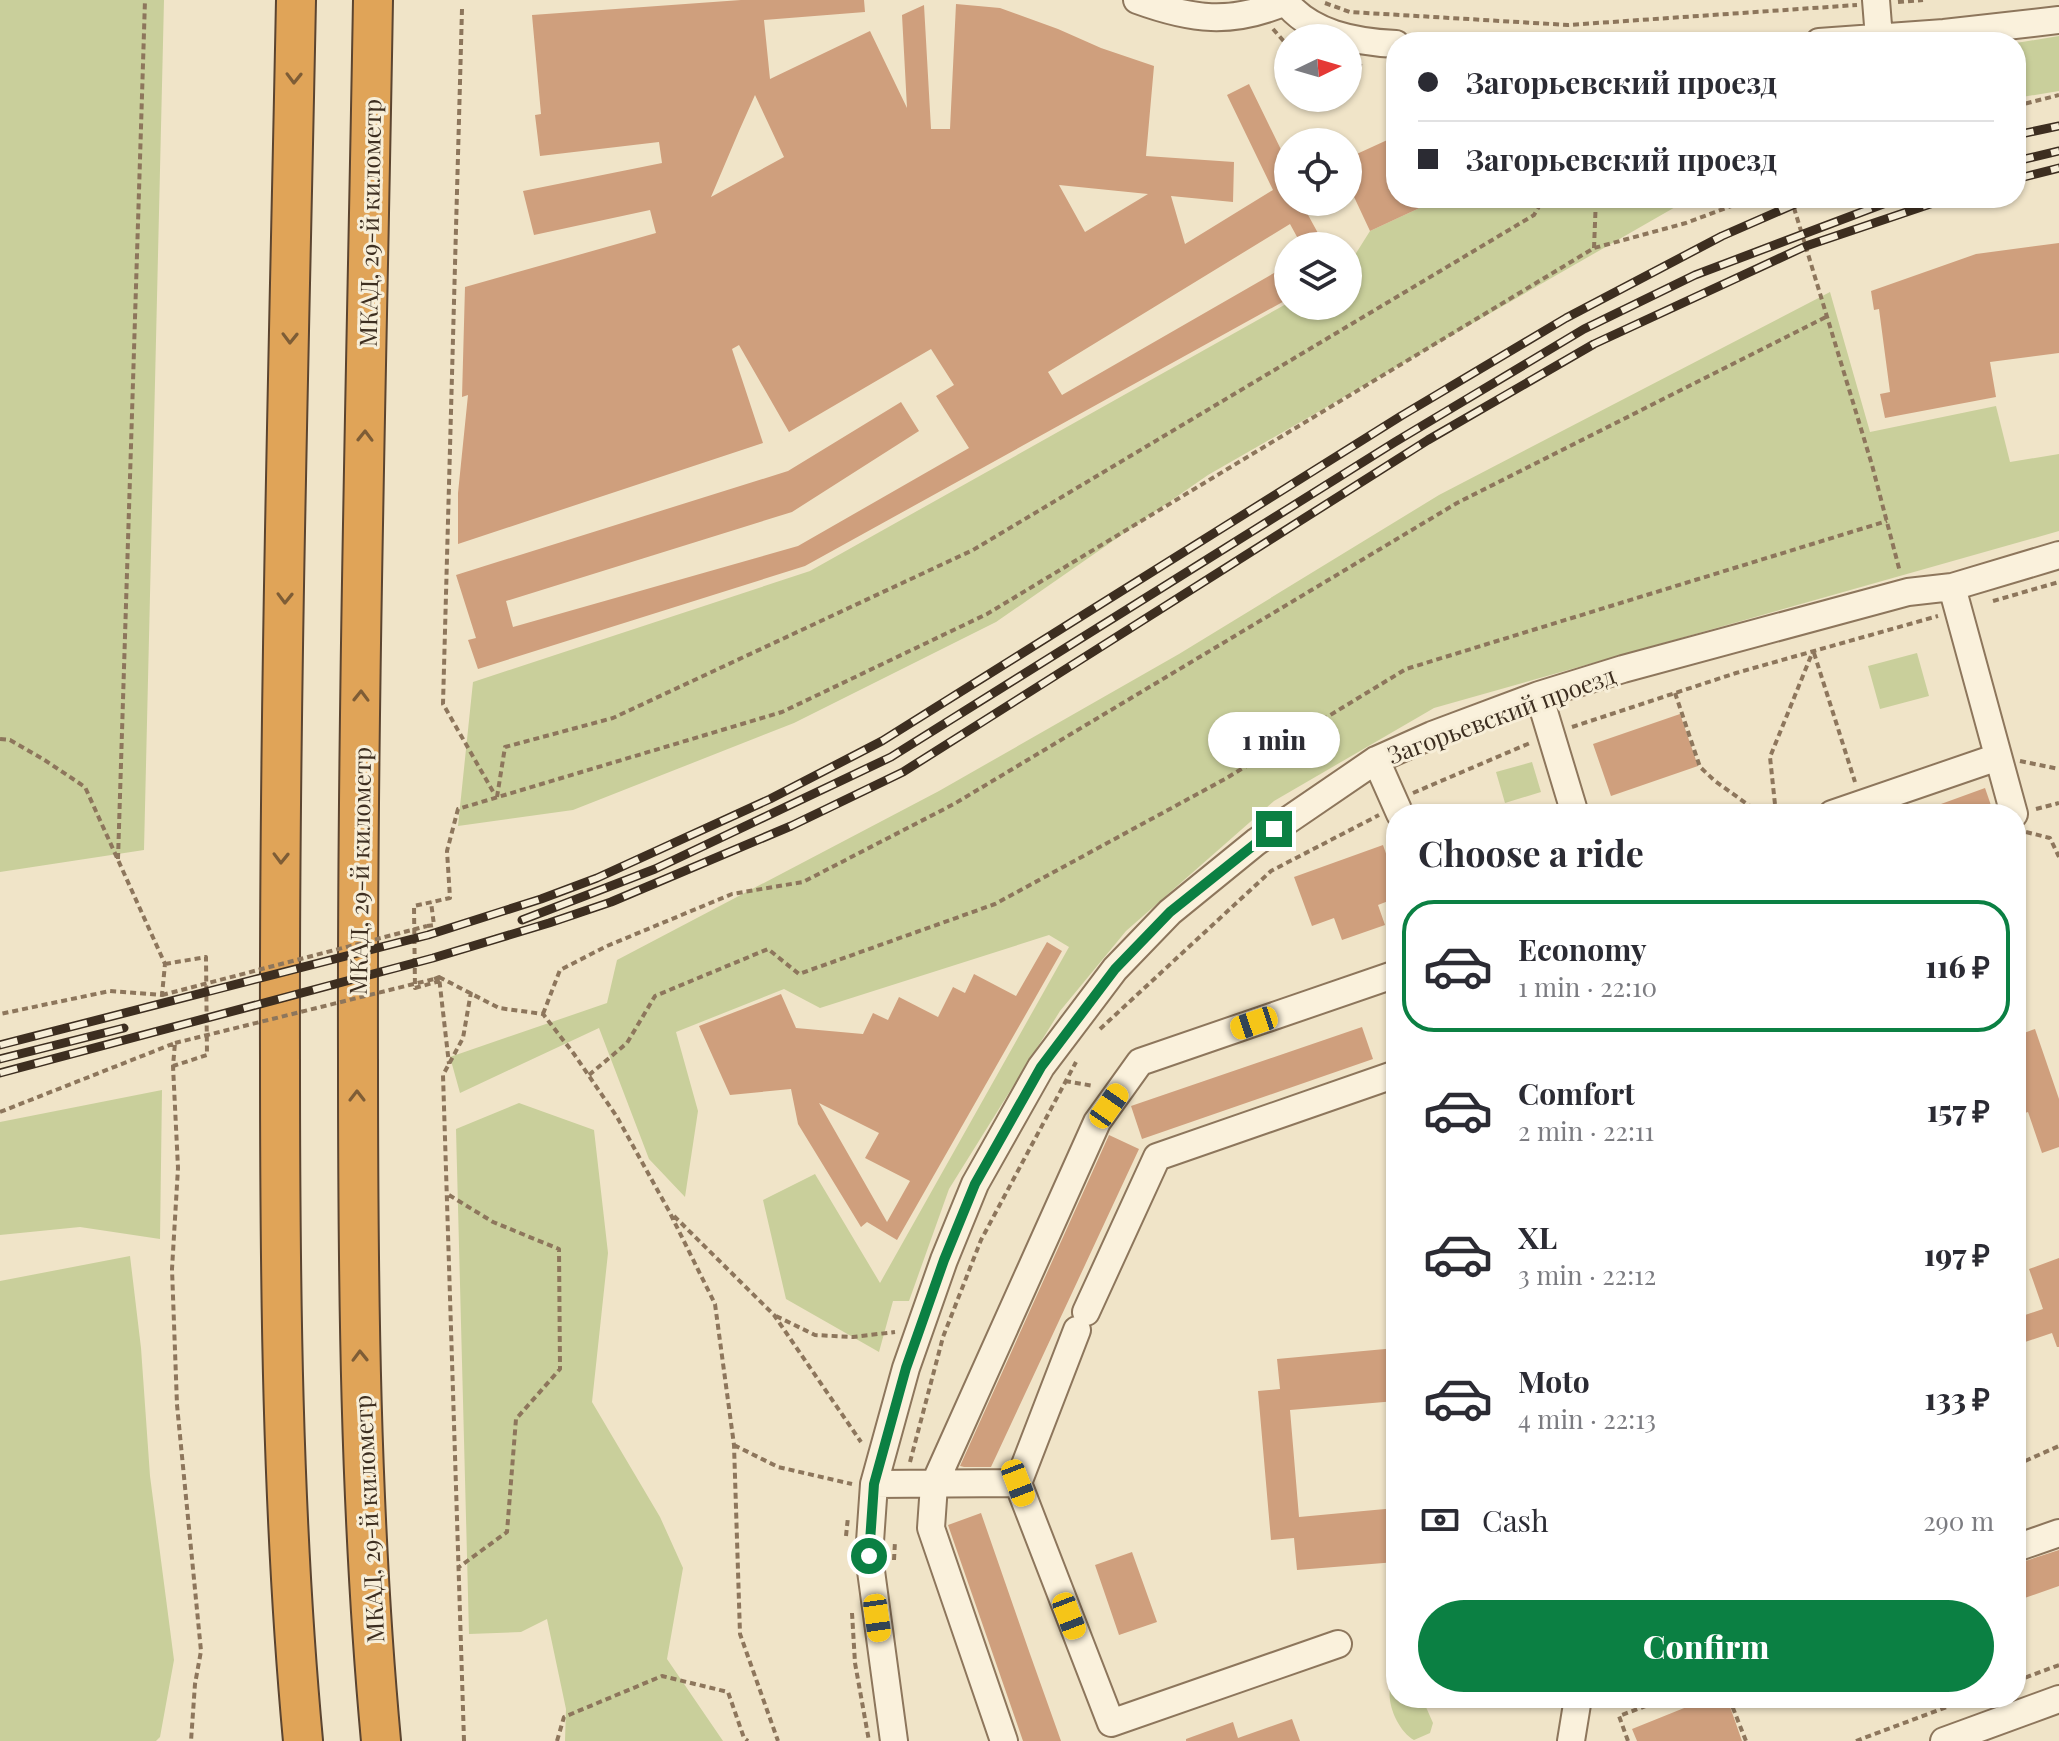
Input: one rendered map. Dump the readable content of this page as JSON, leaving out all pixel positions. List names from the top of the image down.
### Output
{
  "streets": {
    "highway": ["МКАД, 29-й километр"],
    "street": ["Загорьевский проезд"]
  },
  "north": "right",
  "page": {
    "banner": ["Загорьевский проезд", "Загорьевский проезд"],
    "bubble": "1 min",
    "heading": "Choose a ride",
    "list": [
      {
        "name": "Economy",
        "note": "1 min · 22:10",
        "value": "116 ₽"
      },
      {
        "name": "Comfort",
        "note": "2 min · 22:11",
        "value": "157 ₽"
      },
      {
        "name": "XL",
        "note": "3 min · 22:12",
        "value": "197 ₽"
      },
      {
        "name": "Moto",
        "note": "4 min · 22:13",
        "value": "133 ₽"
      }
    ],
    "pay": ["Cash", "290 m"],
    "buttons": "Confirm"
  }
}
